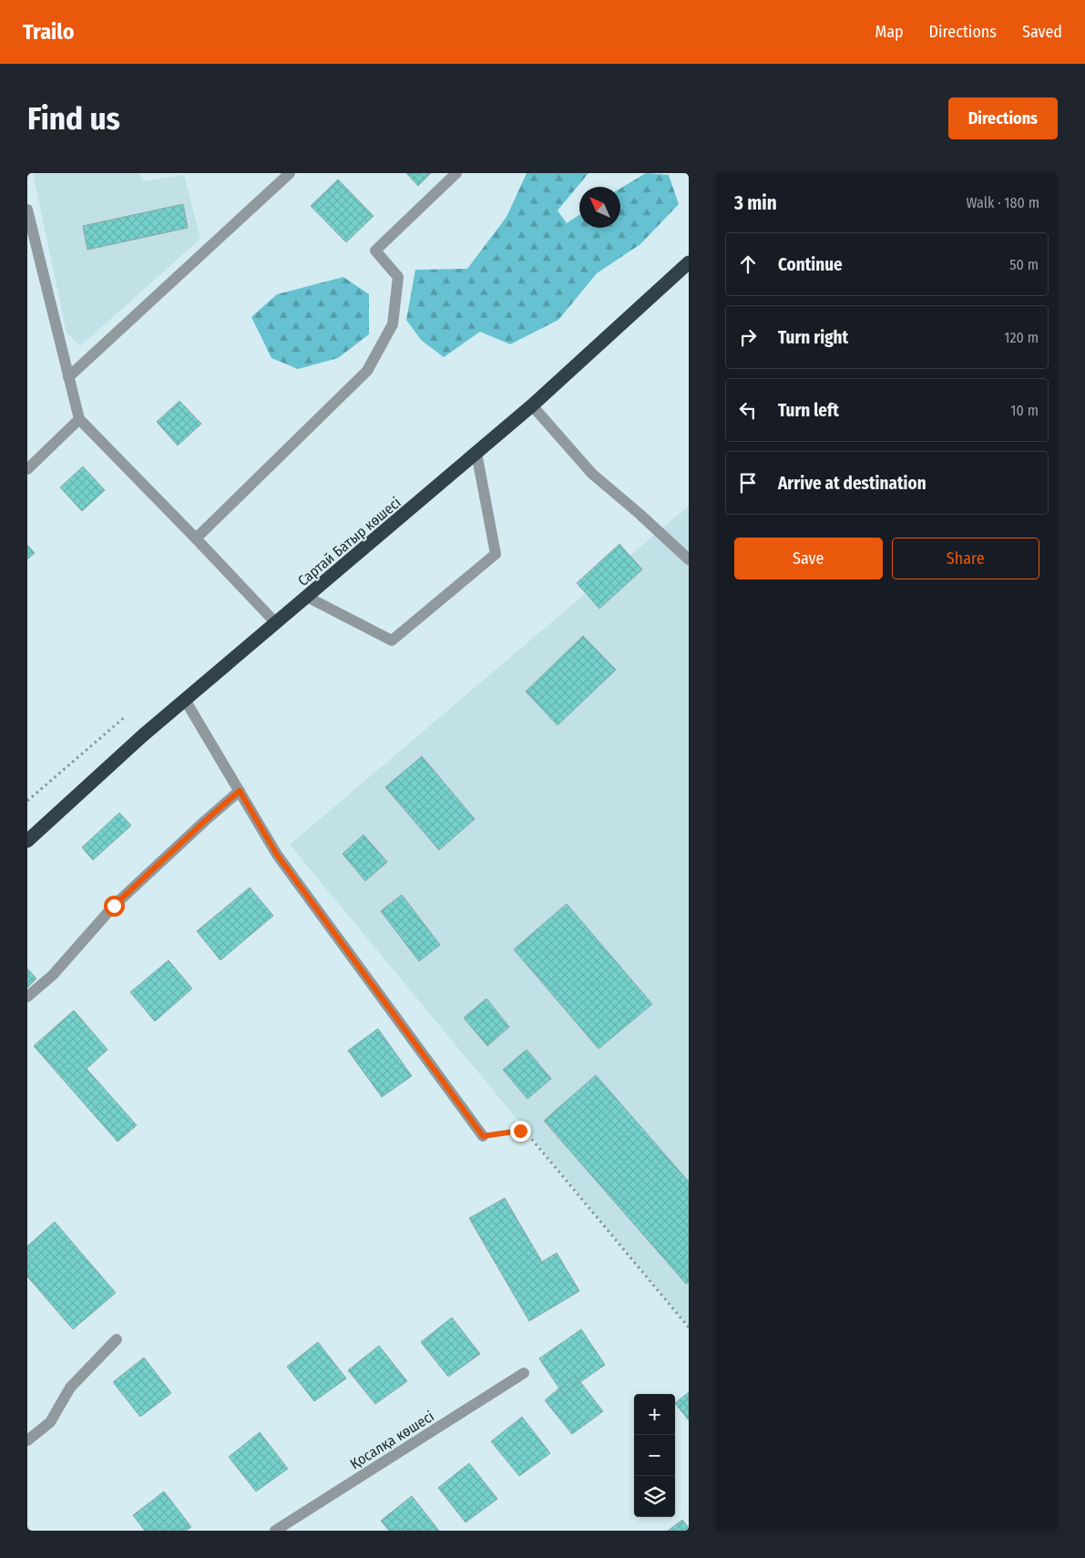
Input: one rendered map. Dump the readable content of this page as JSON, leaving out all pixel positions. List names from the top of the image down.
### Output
{
  "streets": {
    "highway": ["Сартай Батыр көшесі"],
    "street": ["Қосалқа көшесі"]
  },
  "north": "top left",
  "page": {
    "header": "Trailo",
    "nav": ["Map", "Directions", "Saved"],
    "buttons": [
      "Directions",
      ["Save", "Share"]
    ],
    "title": "Find us",
    "heading": ["3 min", "Walk · 180 m"],
    "list": [
      ["Continue", "50 m"],
      ["Turn right", "120 m"],
      ["Turn left", "10 m"],
      "Arrive at destination"
    ],
    "map_buttons": ["+", "−"]
  }
}
